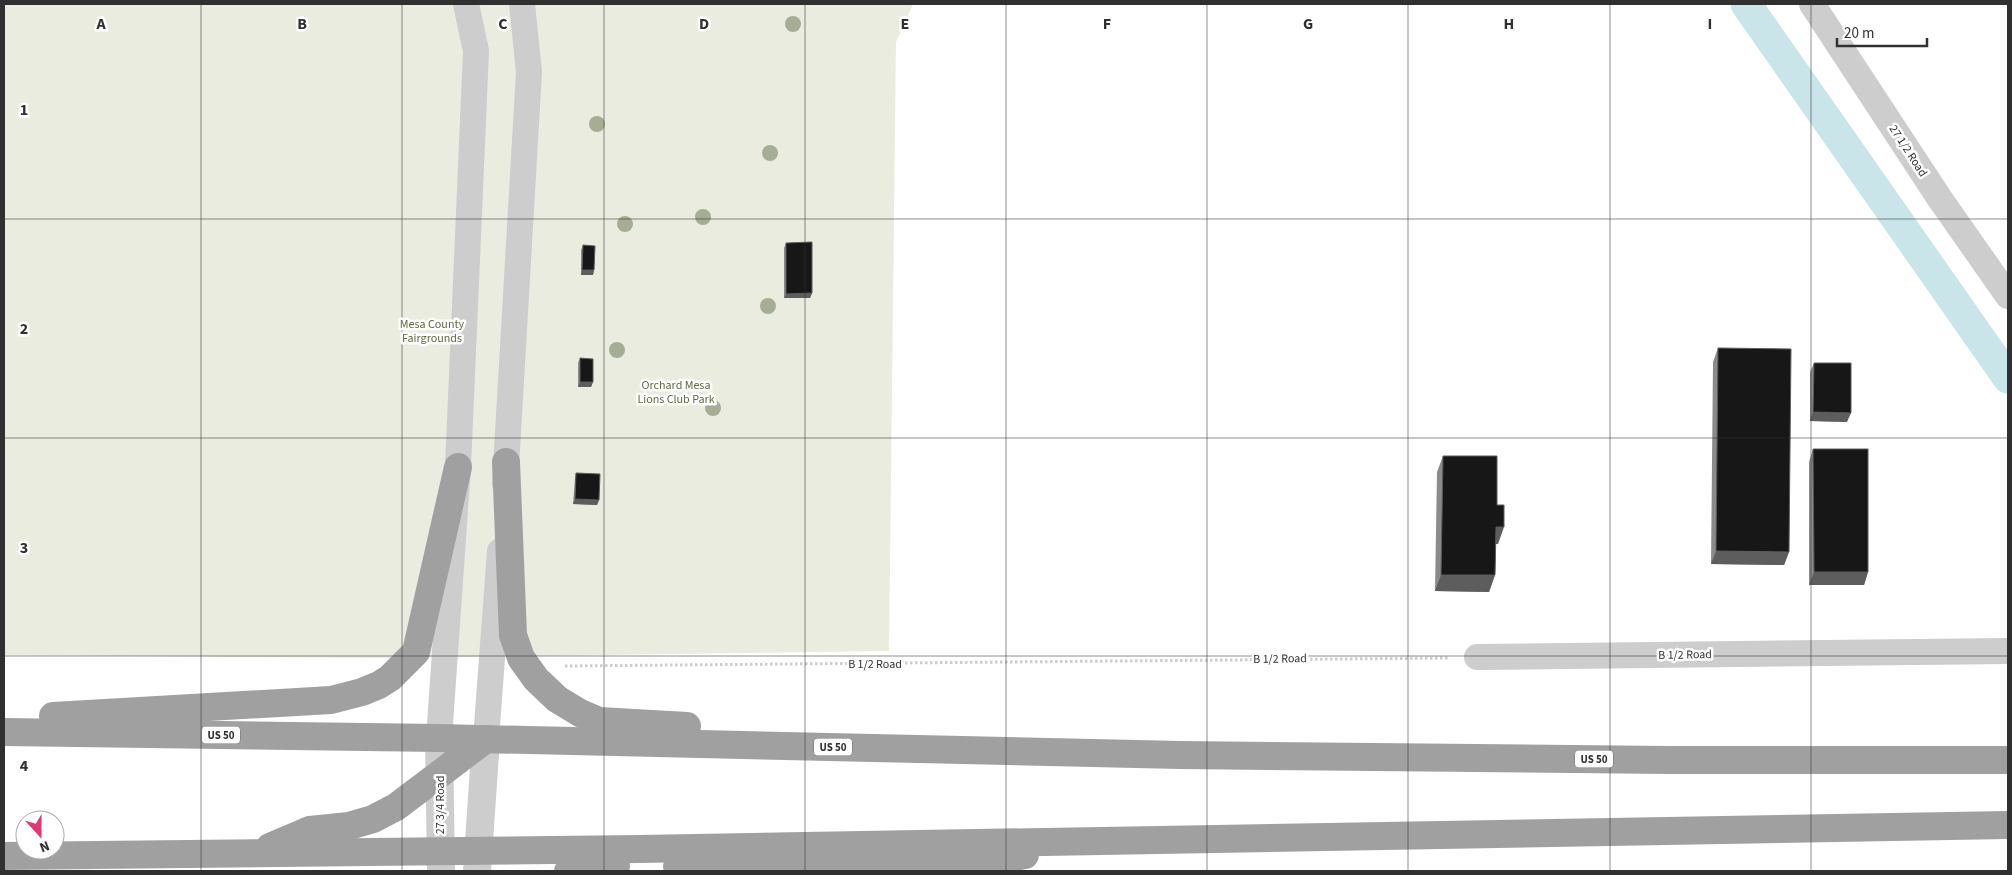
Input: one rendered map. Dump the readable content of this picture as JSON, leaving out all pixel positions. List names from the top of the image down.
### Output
{
  "streets": {
    "highway": ["US 50"],
    "street": ["27 1/2 Road", "B 1/2 Road", "27 3/4 Road"]
  },
  "crossings": [
    ["US 50", "27 3/4 Road"]
  ],
  "parks": ["Mesa County Fairgrounds", "Orchard Mesa Lions Club Park"],
  "scale_bar": "20 m",
  "north": "bottom",
  "grid": {
    "columns": [
      "A",
      "B",
      "C",
      "D",
      "E",
      "F",
      "G",
      "H",
      "I"
    ],
    "rows": [
      "1",
      "2",
      "3",
      "4"
    ]
  }
}
